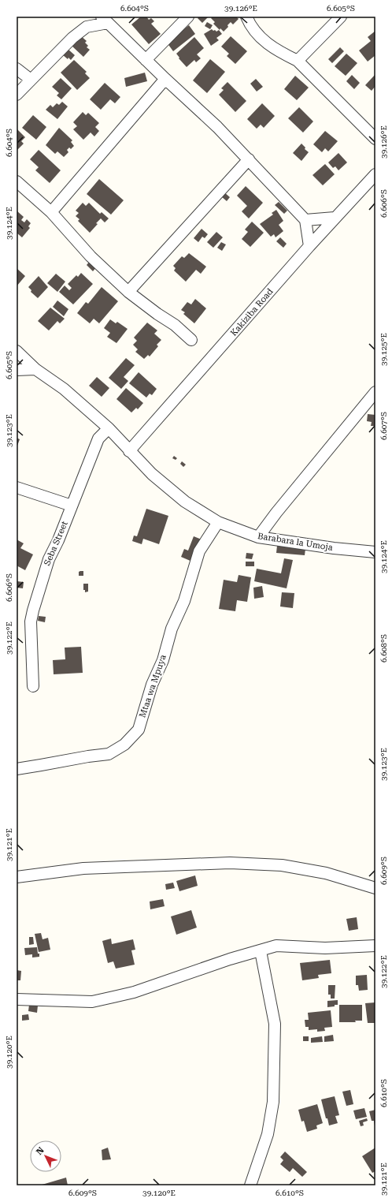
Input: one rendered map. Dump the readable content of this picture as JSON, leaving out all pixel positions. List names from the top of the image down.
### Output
{
  "streets": {
    "street": [
      "Kakiziba Road",
      "Barabara la Umoja",
      "Seba Street",
      "Mtaa wa Mpuya"
    ]
  },
  "crossings": [
    ["Kakiziba Road", "Barabara la Umoja"],
    ["Barabara la Umoja", "Seba Street"],
    ["Barabara la Umoja", "Mtaa wa Mpuya"]
  ],
  "north": "top left",
  "coordinates": [
    "6.604°S",
    "39.126°E",
    "6.605°S",
    "6.606°S",
    "39.124°E",
    "39.125°E",
    "6.607°S",
    "39.123°E",
    "39.122°E",
    "6.608°S",
    "39.121°E",
    "6.609°S",
    "39.120°E",
    "6.610°S"
  ]
}
